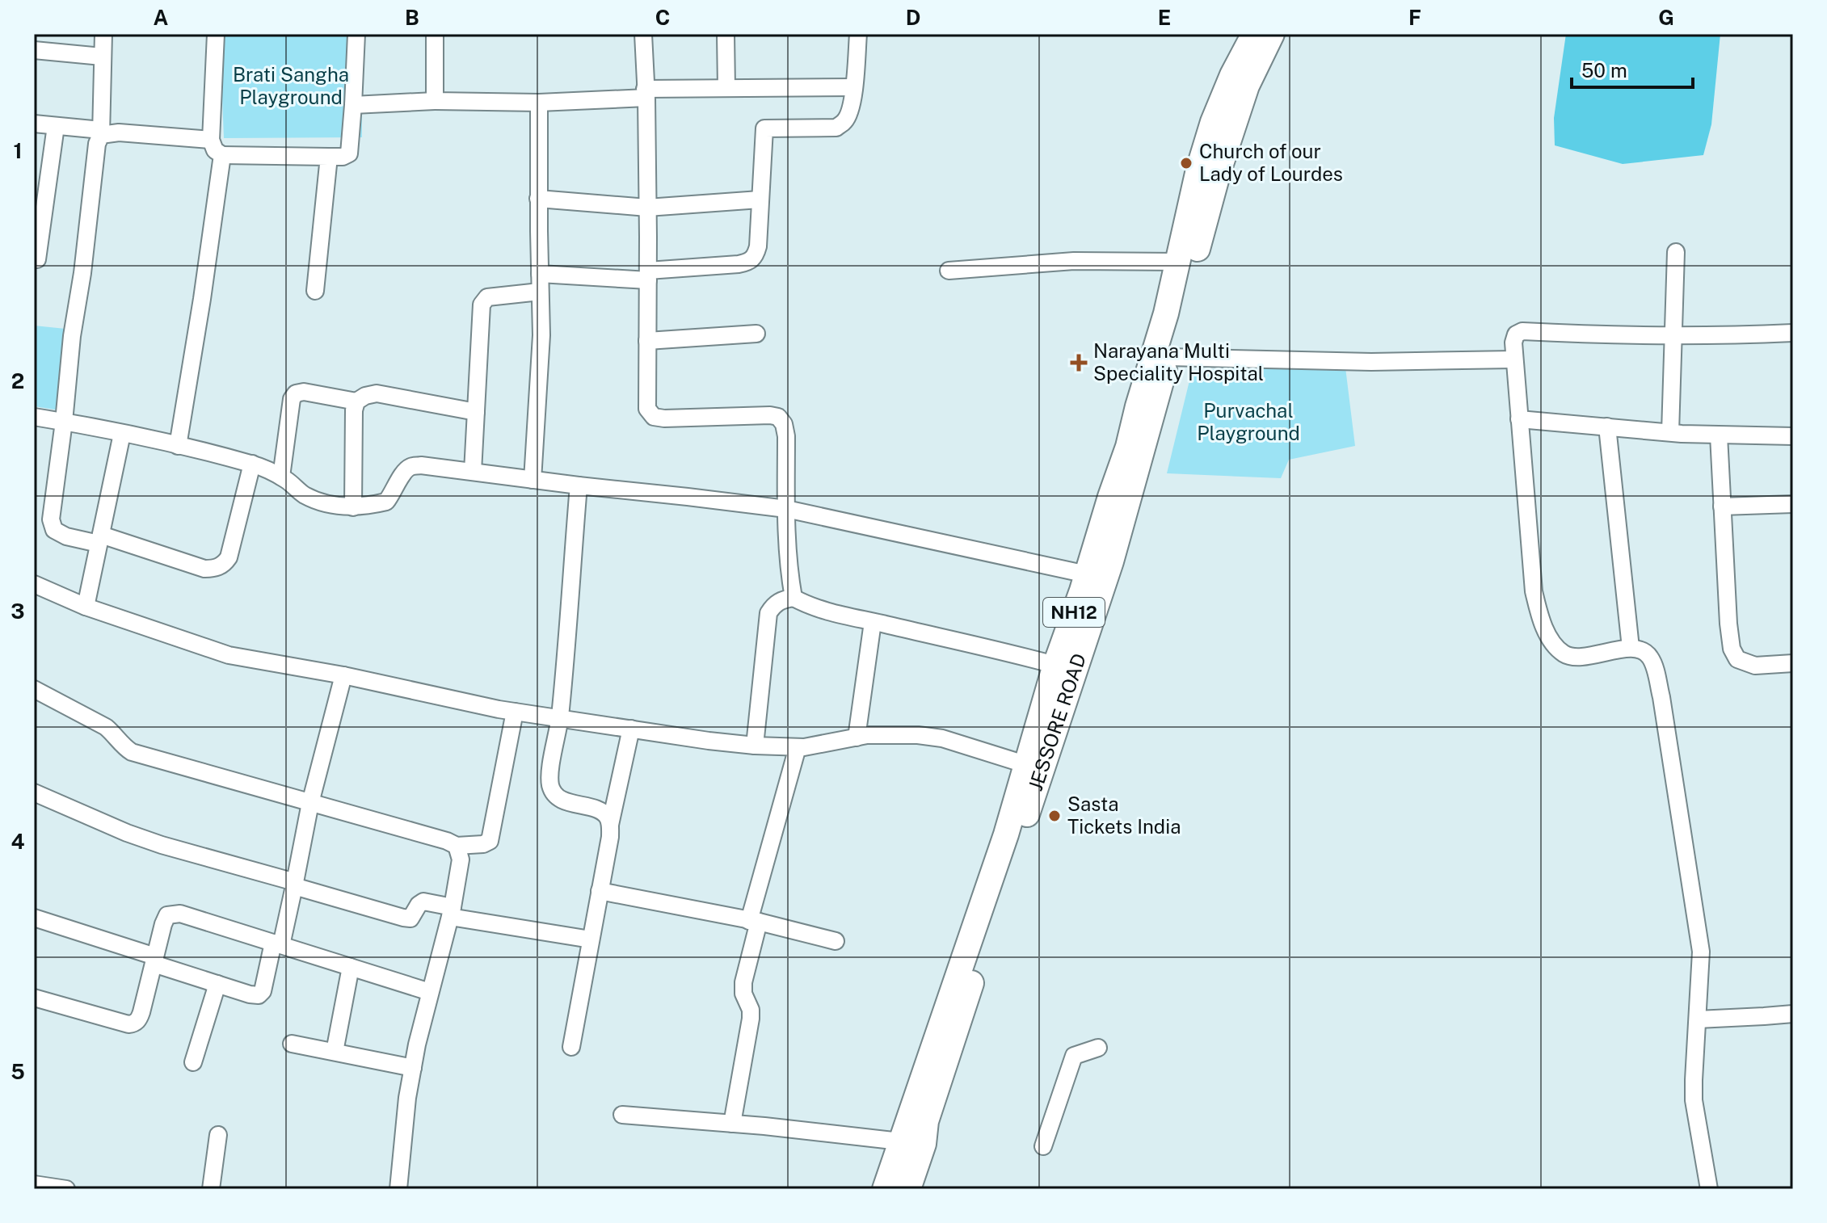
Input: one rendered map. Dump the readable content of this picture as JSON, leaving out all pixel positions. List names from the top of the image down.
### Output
{
  "streets": {
    "highway": ["NH12", "JESSORE ROAD"]
  },
  "crossings": [
    ["NH12", "JESSORE ROAD"]
  ],
  "parks": ["Brati Sangha Playground", "Purvachal Playground"],
  "places": {
    "other": ["Church of our Lady of Lourdes", "Sasta Tickets India"],
    "health": ["Narayana Multi Speciality Hospital"]
  },
  "scale_bar": "50 m",
  "grid": {
    "columns": [
      "A",
      "B",
      "C",
      "D",
      "E",
      "F",
      "G"
    ],
    "rows": [
      "1",
      "2",
      "3",
      "4",
      "5"
    ]
  }
}
